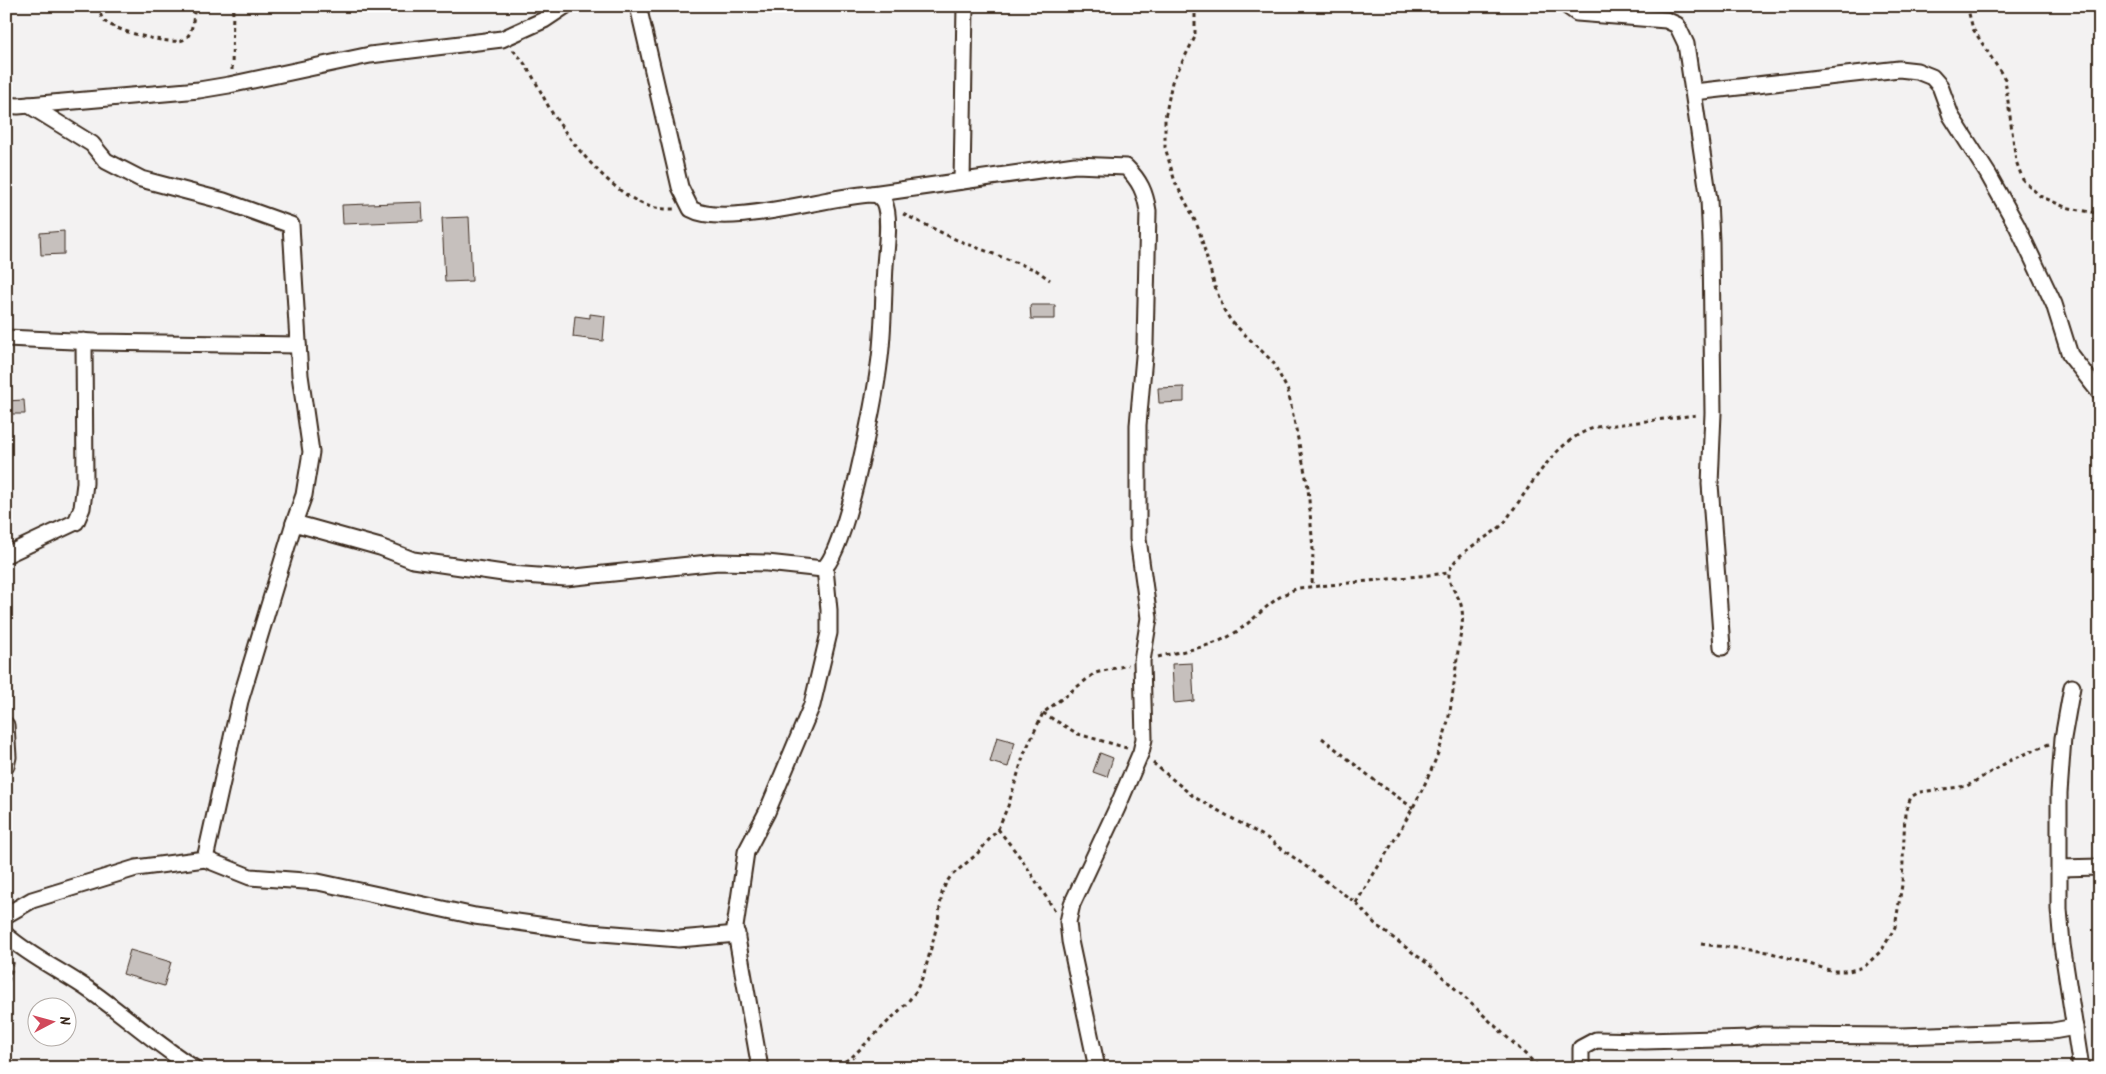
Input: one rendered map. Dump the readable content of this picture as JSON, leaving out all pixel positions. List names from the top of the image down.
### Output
{
  "north": "right"
}
